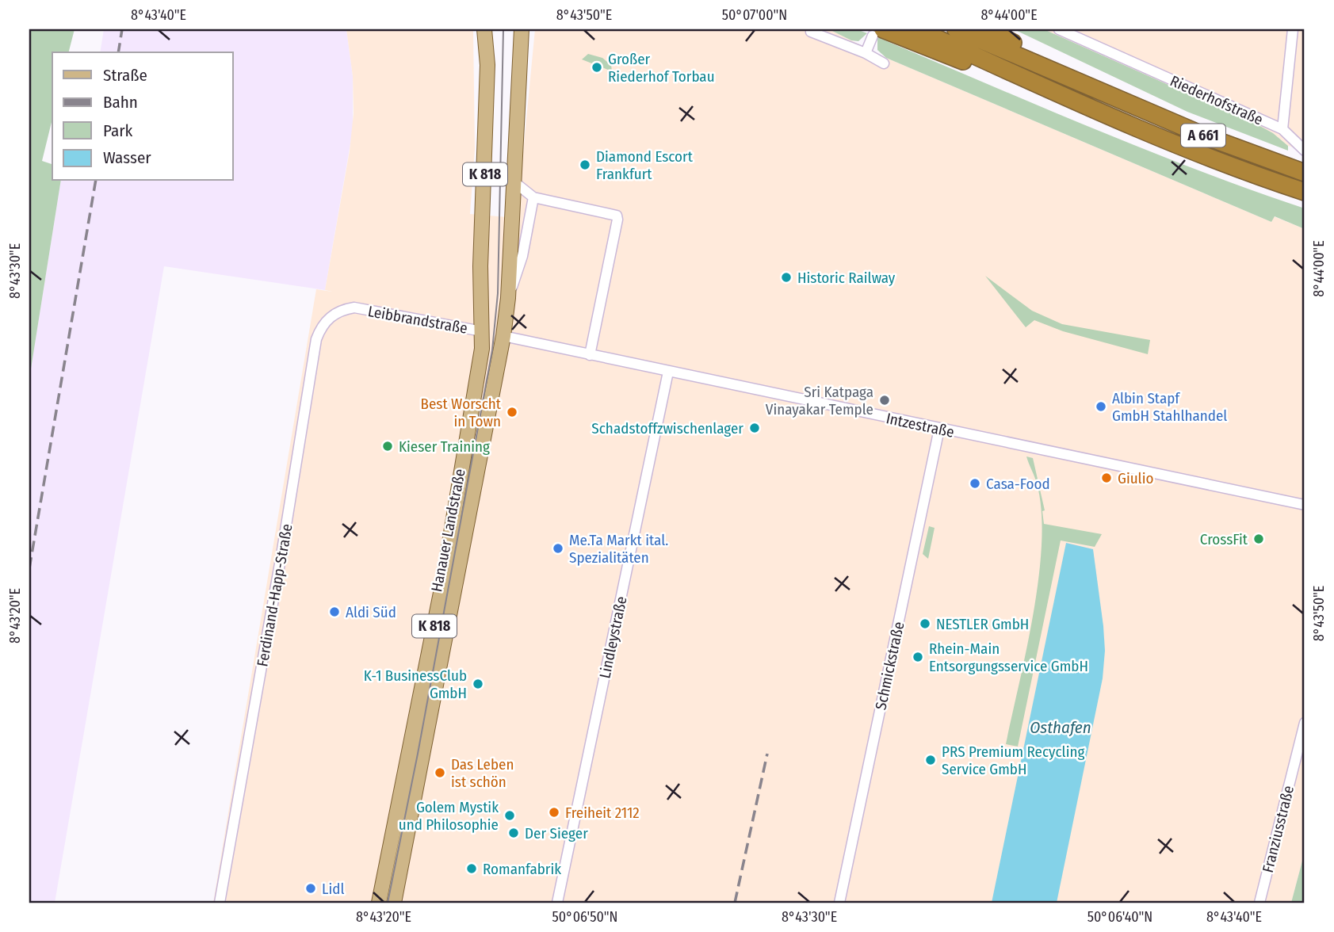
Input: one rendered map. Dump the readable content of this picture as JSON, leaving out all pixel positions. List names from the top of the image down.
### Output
{
  "streets": {
    "highway": ["A 661"],
    "main road": ["K 818", "Hanauer Landstraße"],
    "street": [
      "Riederhofstraße",
      "Leibbrandstraße",
      "Intzestraße",
      "Ferdinand-Happ-Straße",
      "Lindleystraße",
      "Schmickstraße",
      "Franziusstraße"
    ]
  },
  "crossings": [
    ["Leibbrandstraße", "Hanauer Landstraße"],
    ["Leibbrandstraße", "Ferdinand-Happ-Straße"],
    ["Intzestraße", "Hanauer Landstraße"],
    ["Intzestraße", "Lindleystraße"],
    ["Intzestraße", "Schmickstraße"]
  ],
  "water": ["Osthafen"],
  "places": [
    "Großer Riederhof Torbau",
    "Diamond Escort Frankfurt",
    "Historic Railway",
    "Sri Katpaga Vinayakar Temple",
    "Albin Stapf GmbH Stahlhandel",
    "Best Worscht in Town",
    "Schadstoffzwischenlager",
    "Kieser Training",
    "Giulio",
    "Casa-Food",
    "CrossFit",
    "Me.Ta Markt ital. Spezialitäten",
    "Aldi Süd",
    "NESTLER GmbH",
    "Rhein-Main Entsorgungsservice GmbH",
    "K-1 BusinessClub GmbH",
    "PRS Premium Recycling Service GmbH",
    "Das Leben ist schön",
    "Freiheit 2112",
    "Golem Mystik und Philosophie",
    "Der Sieger",
    "Romanfabrik",
    "Lidl"
  ],
  "legend": [
    "Straße",
    "Bahn",
    "Park",
    "Wasser"
  ],
  "coordinates": [
    "8°43'40\"E",
    "8°43'50\"E",
    "50°07'00\"N",
    "8°44'00\"E",
    "8°43'30\"E",
    "8°43'20\"E",
    "50°06'50\"N",
    "50°06'40\"N"
  ]
}
